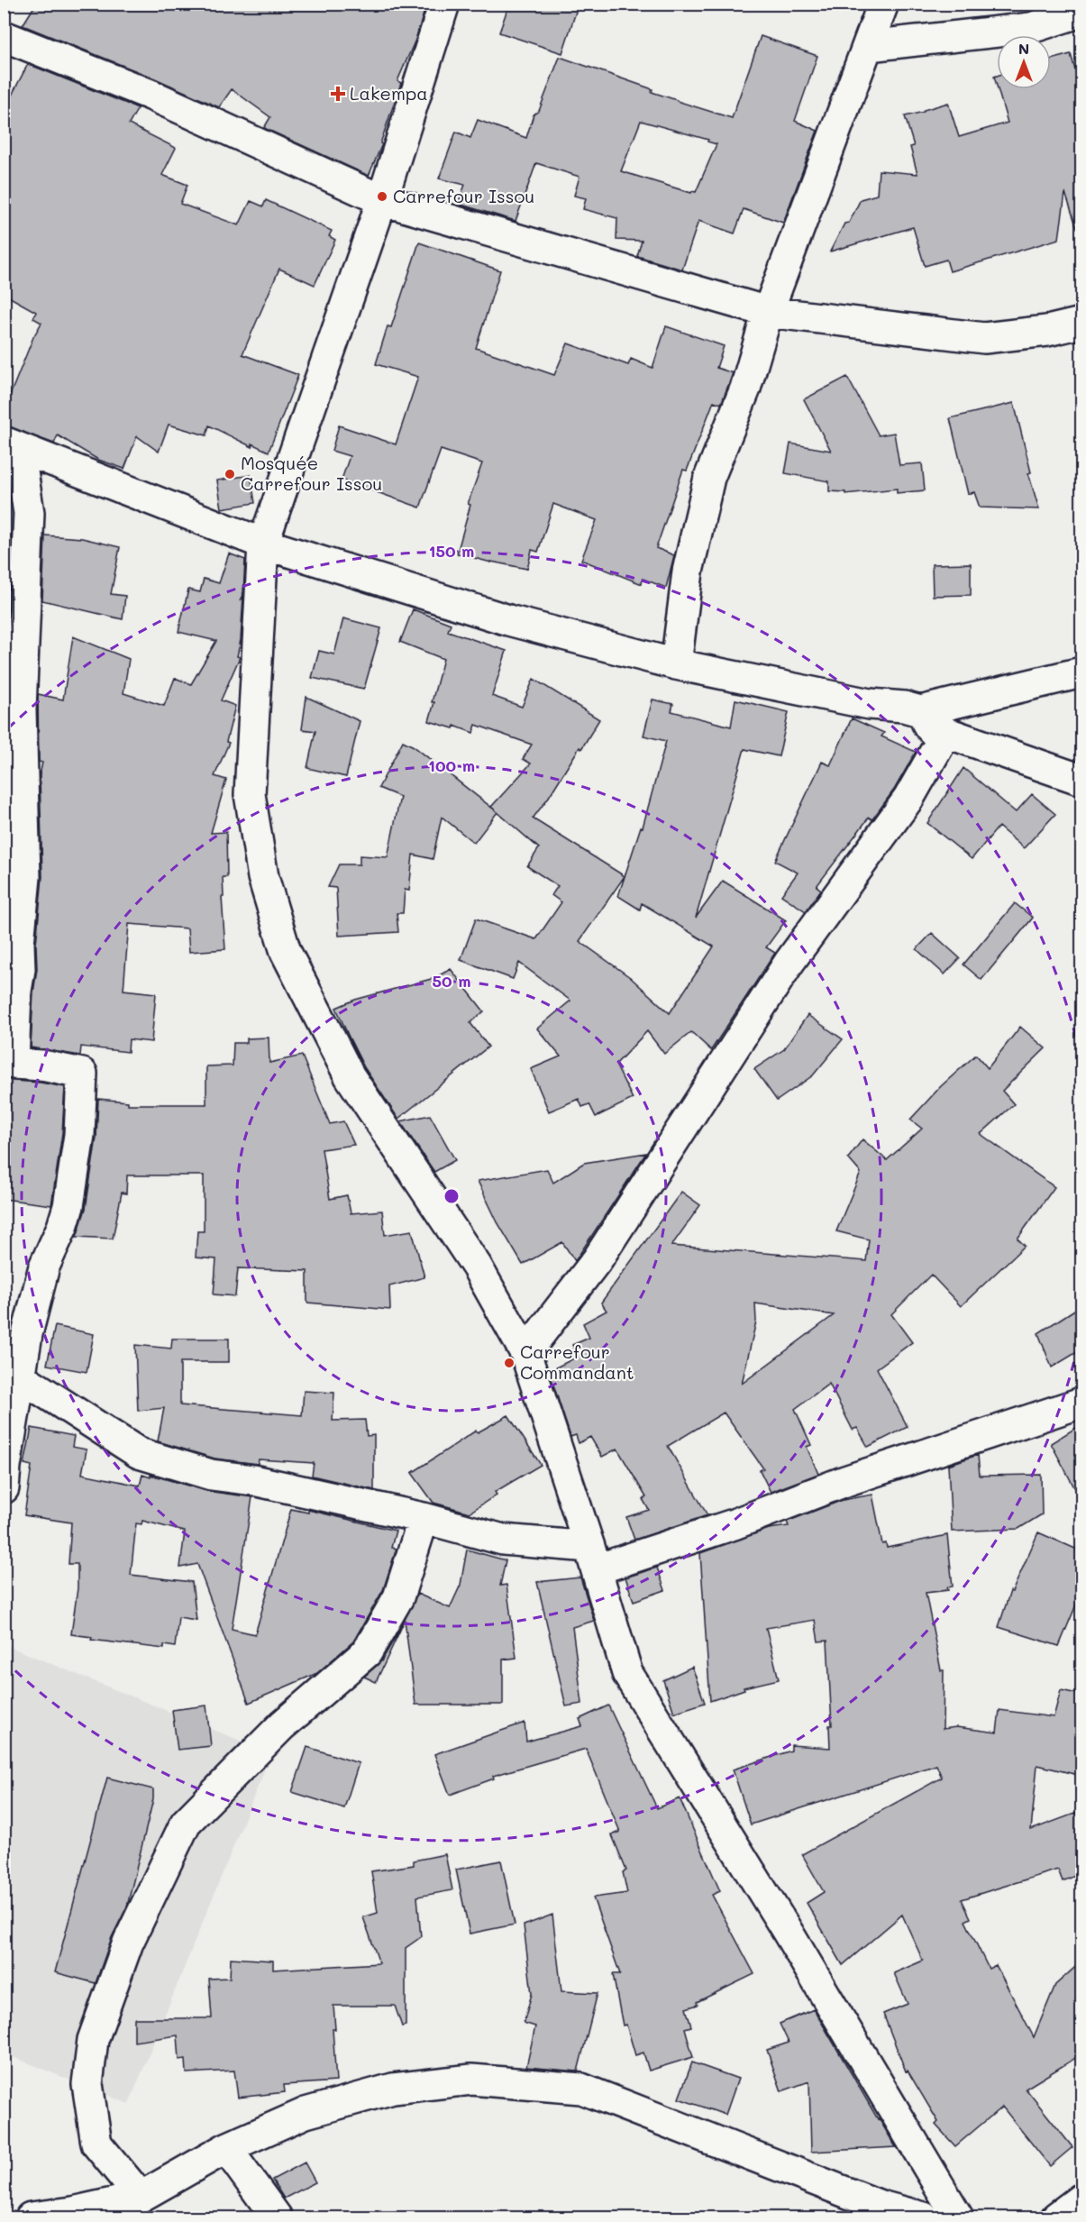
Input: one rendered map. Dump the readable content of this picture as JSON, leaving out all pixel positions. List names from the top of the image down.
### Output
{
  "places": {
    "health": ["Lakempa"],
    "other": ["Carrefour Issou", "Mosquée Carrefour Issou", "Carrefour Commandant"]
  },
  "north": "top",
  "rings": ["150 m", "100 m", "50 m"]
}
